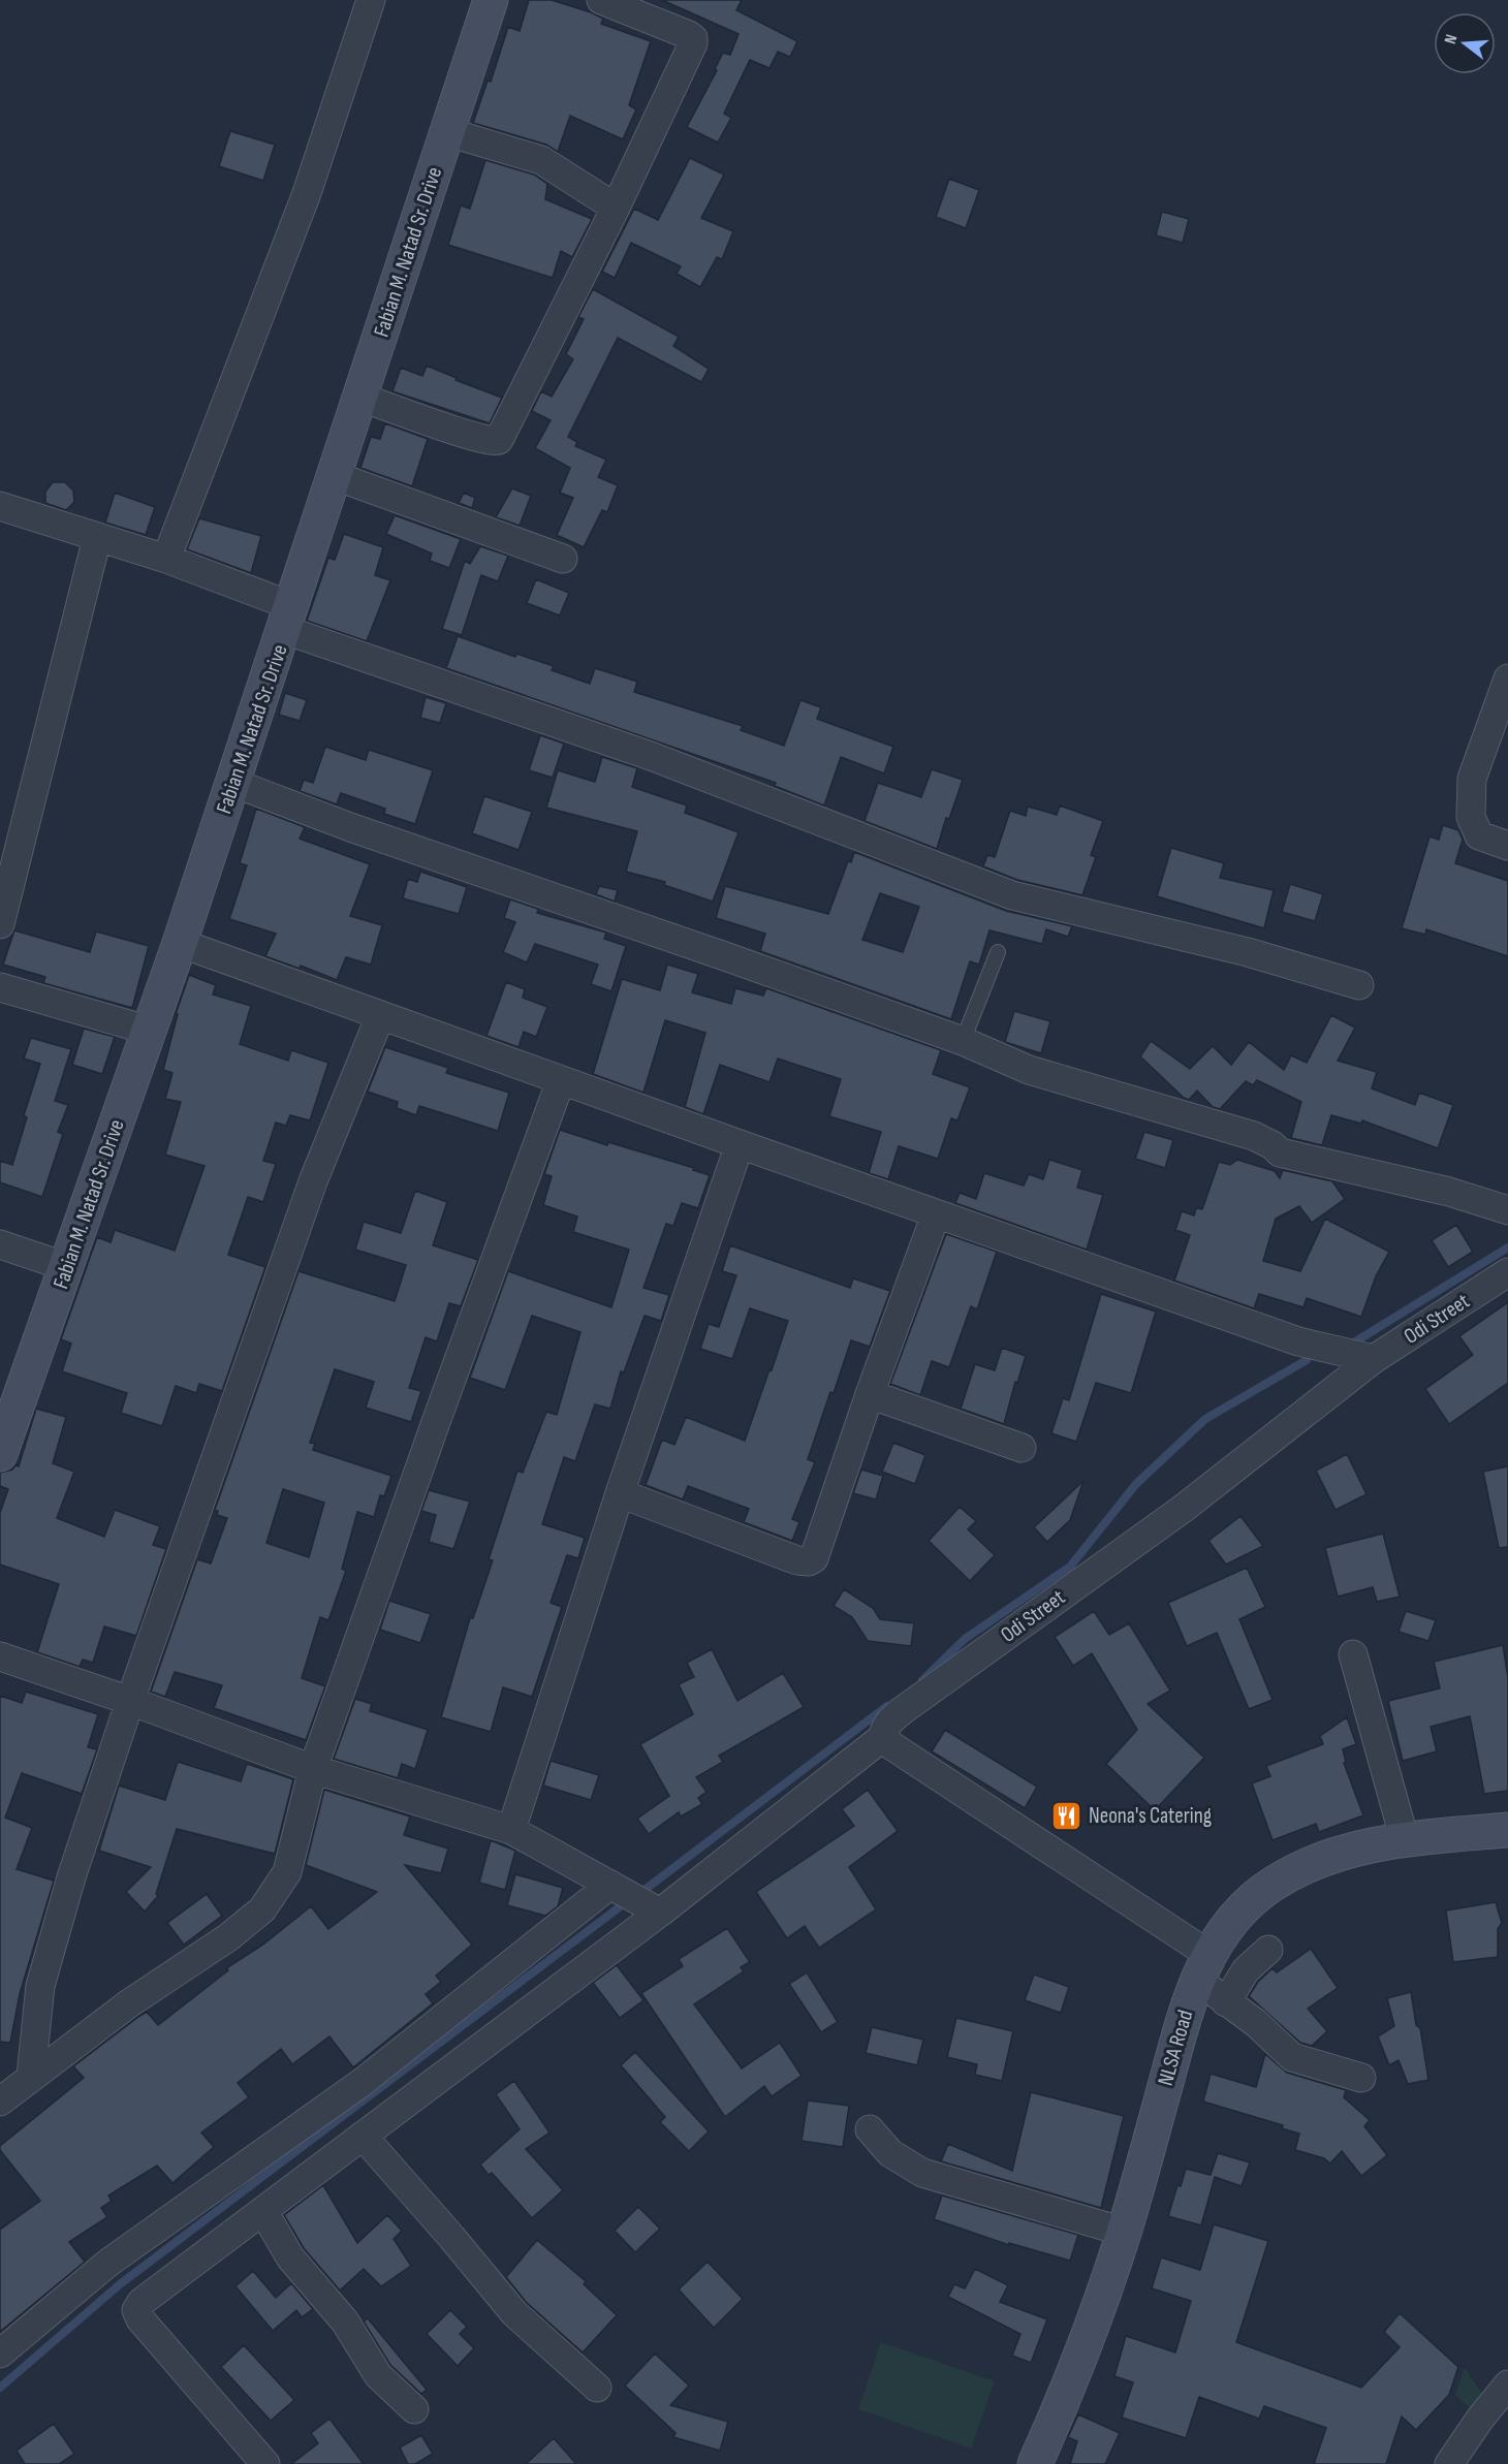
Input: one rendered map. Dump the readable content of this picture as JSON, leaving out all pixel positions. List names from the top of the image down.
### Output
{
  "streets": {
    "street": ["Fabian M. Natad Sr. Drive", "Odi Street", "NLSA Road"]
  },
  "places": {
    "restaurant": ["Neona's Catering"]
  },
  "north": "left"
}
